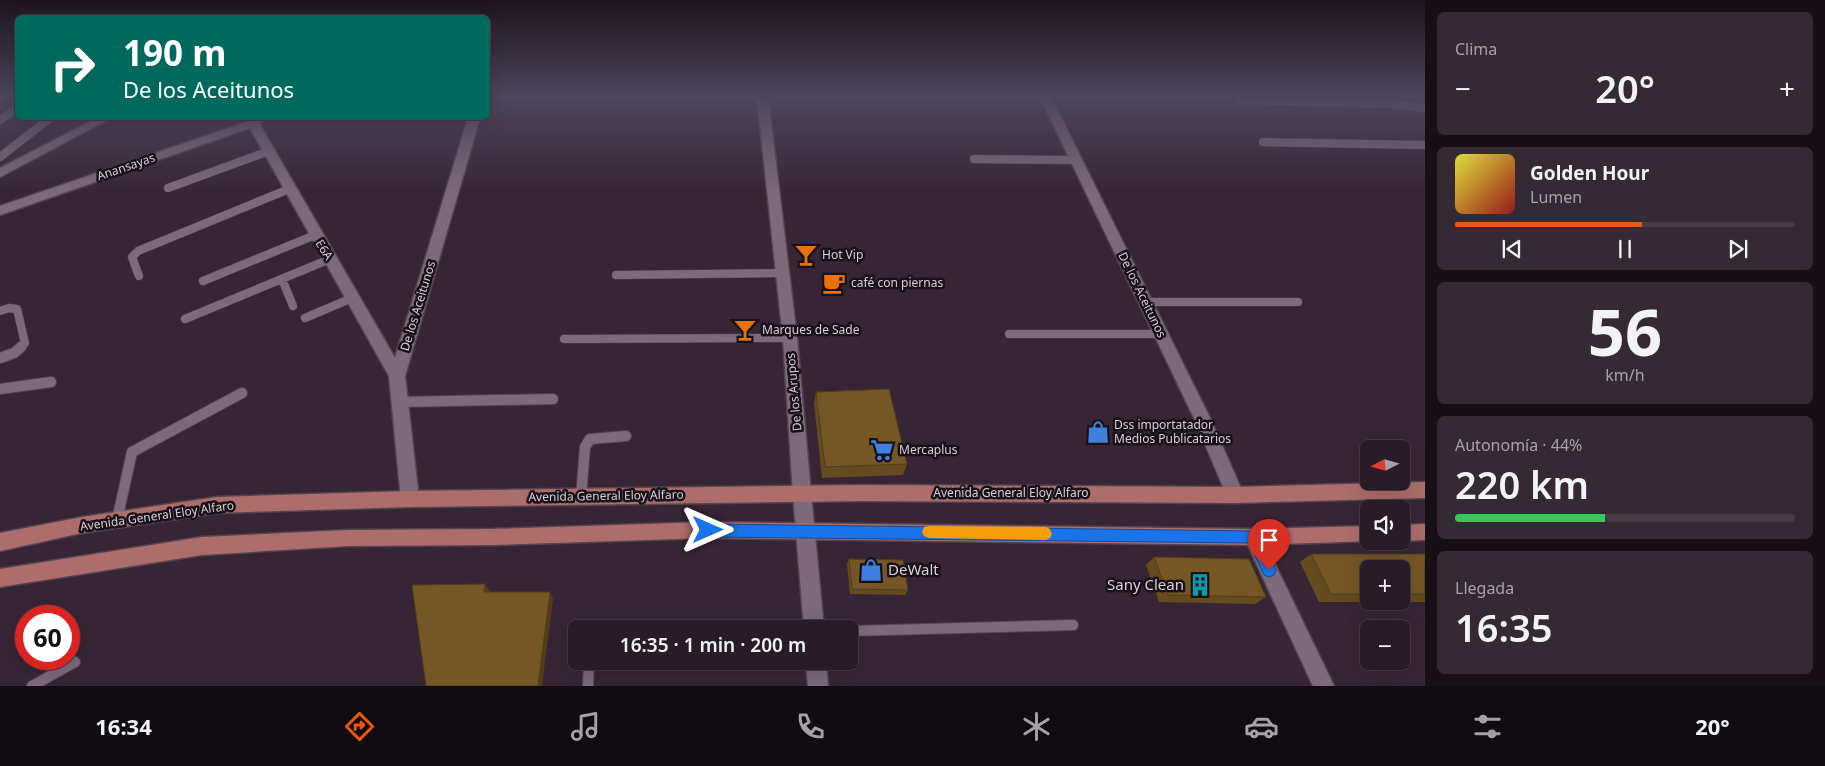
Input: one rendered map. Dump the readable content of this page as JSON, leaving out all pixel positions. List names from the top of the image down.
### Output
{
  "streets": {
    "main road": ["Avenida General Eloy Alfaro"],
    "street": [
      "Anansayas",
      "E6A",
      "De los Aceitunos",
      "De los Arupos"
    ]
  },
  "crossings": [
    ["E6A", "De los Aceitunos"],
    ["De los Aceitunos", "Avenida General Eloy Alfaro"],
    ["De los Arupos", "Avenida General Eloy Alfaro"]
  ],
  "places": {
    "bar": ["Hot Vip", "Marques de Sade"],
    "cafe": ["café con piernas"],
    "shop": ["Dss importatador Medios Publicatarios", "DeWalt"],
    "supermarket": ["Mercaplus"],
    "building": ["Sany Clean"]
  },
  "north": "left",
  "page": {
    "tile": [
      "Clima",
      ["56", "km/h"],
      ["Autonomía · 44%", "220 km"],
      ["Llegada", "16:35"]
    ],
    "turn": ["190 m", "De los Aceitunos"],
    "heat": ["−", "20°", "+"],
    "song": ["Golden Hour", "Lumen"],
    "map_buttons": ["+", "−"],
    "limit": "60",
    "trip": "16:35 · 1 min · 200 m",
    "tabs": ["16:34", "20°"]
  }
}
